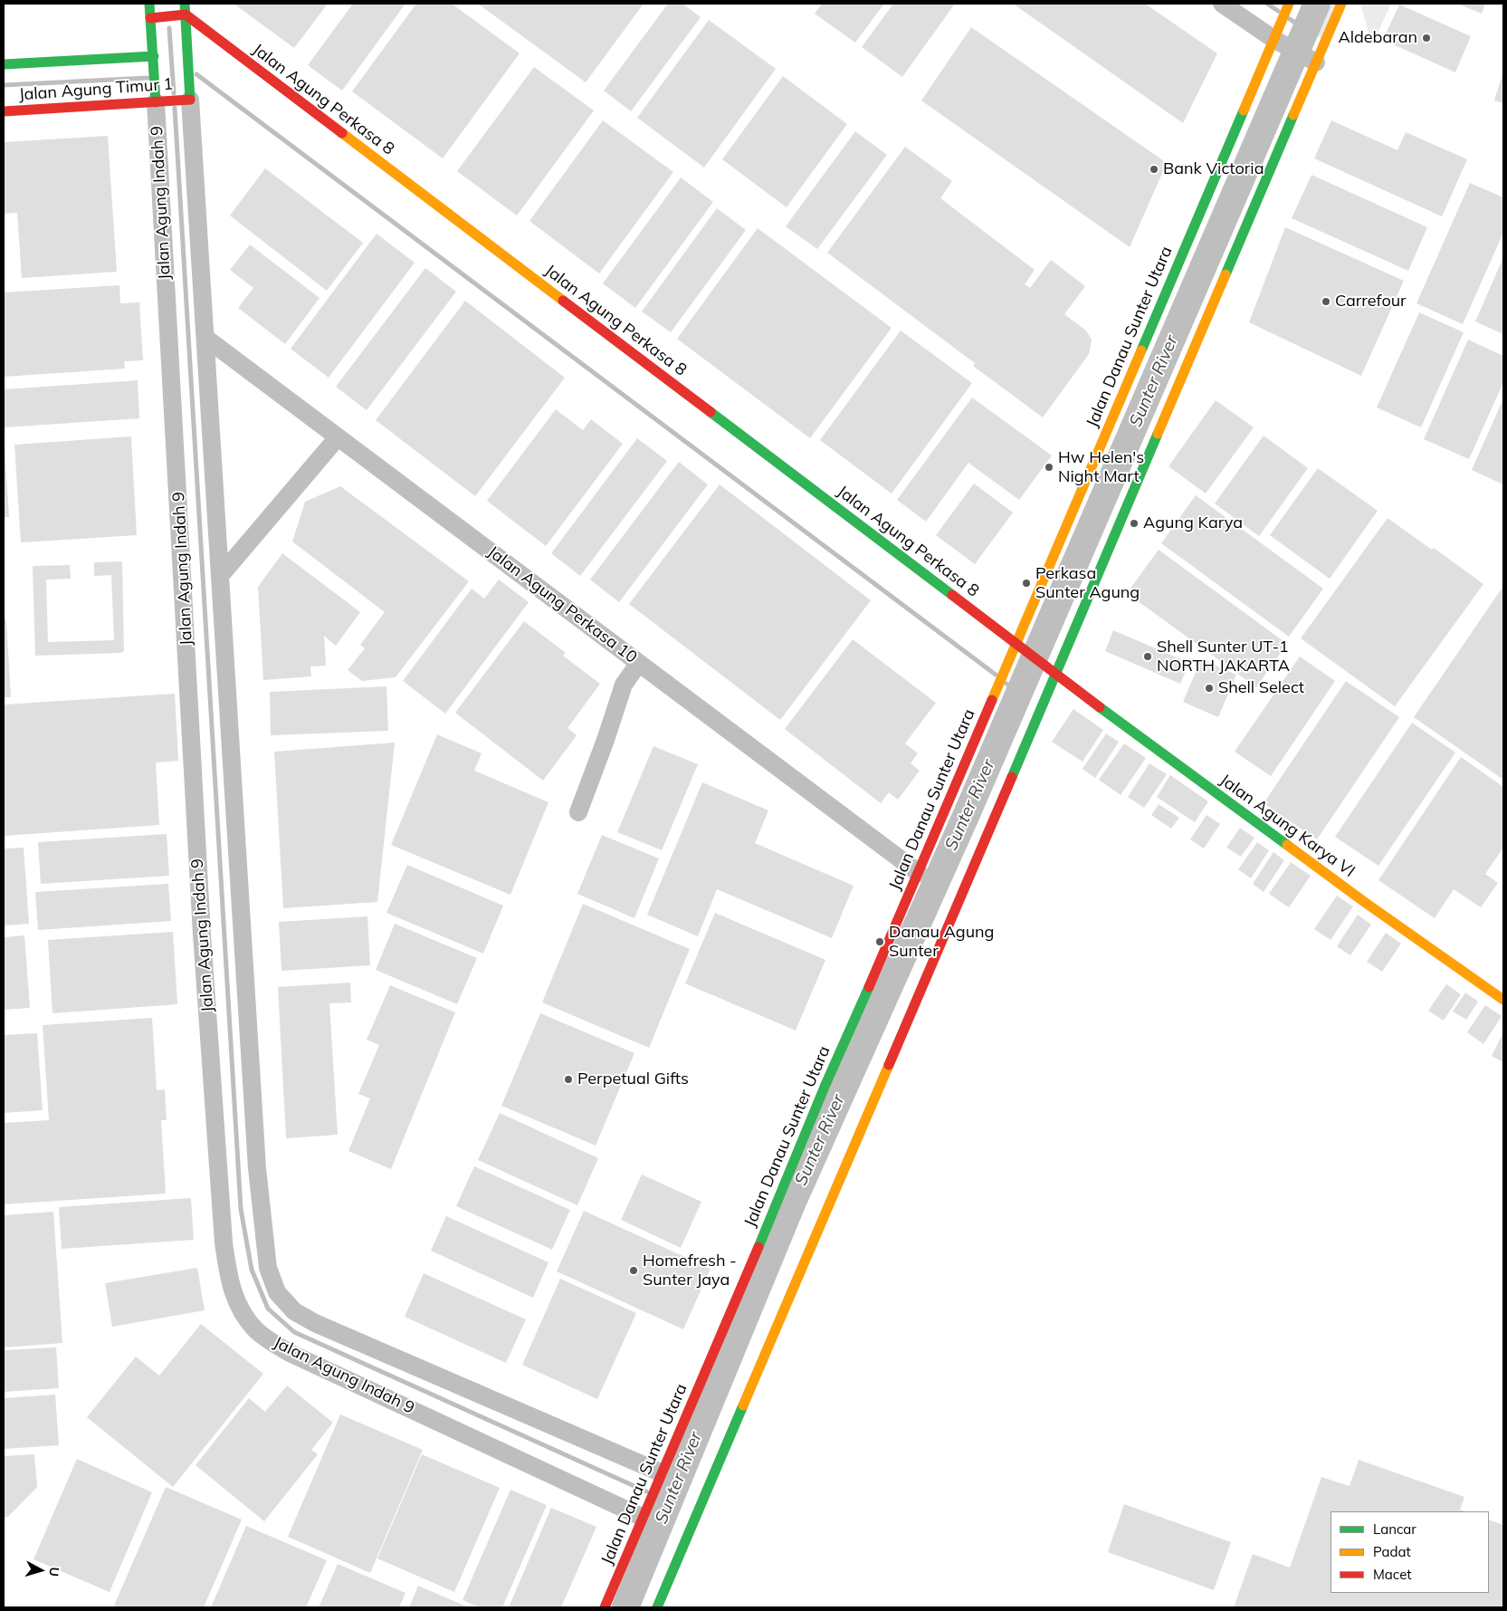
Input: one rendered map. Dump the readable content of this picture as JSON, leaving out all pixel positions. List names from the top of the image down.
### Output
{
  "streets": {
    "main road": [
      "Jalan Agung Timur 1",
      "Jalan Agung Perkasa 8",
      "Jalan Danau Sunter Utara",
      "Jalan Agung Karya VI"
    ],
    "street": ["Jalan Agung Indah 9", "Jalan Agung Perkasa 10"]
  },
  "crossings": [
    ["Jalan Agung Timur 1", "Jalan Agung Indah 9"],
    ["Jalan Agung Perkasa 8", "Jalan Danau Sunter Utara"],
    ["Jalan Agung Perkasa 8", "Jalan Agung Karya VI"],
    ["Jalan Agung Indah 9", "Jalan Danau Sunter Utara"],
    ["Jalan Danau Sunter Utara", "Jalan Agung Perkasa 10"]
  ],
  "water": ["Sunter River"],
  "places": [
    "Aldebaran",
    "Bank Victoria",
    "Carrefour",
    "Hw Helen's Night Mart",
    "Agung Karya",
    "Perkasa Sunter Agung",
    "Shell Sunter UT-1 NORTH JAKARTA",
    "Shell Select",
    "Danau Agung Sunter",
    "Perpetual Gifts",
    "Homefresh - Sunter Jaya"
  ],
  "legend": ["Lancar", "Padat", "Macet"],
  "north": "right"
}
